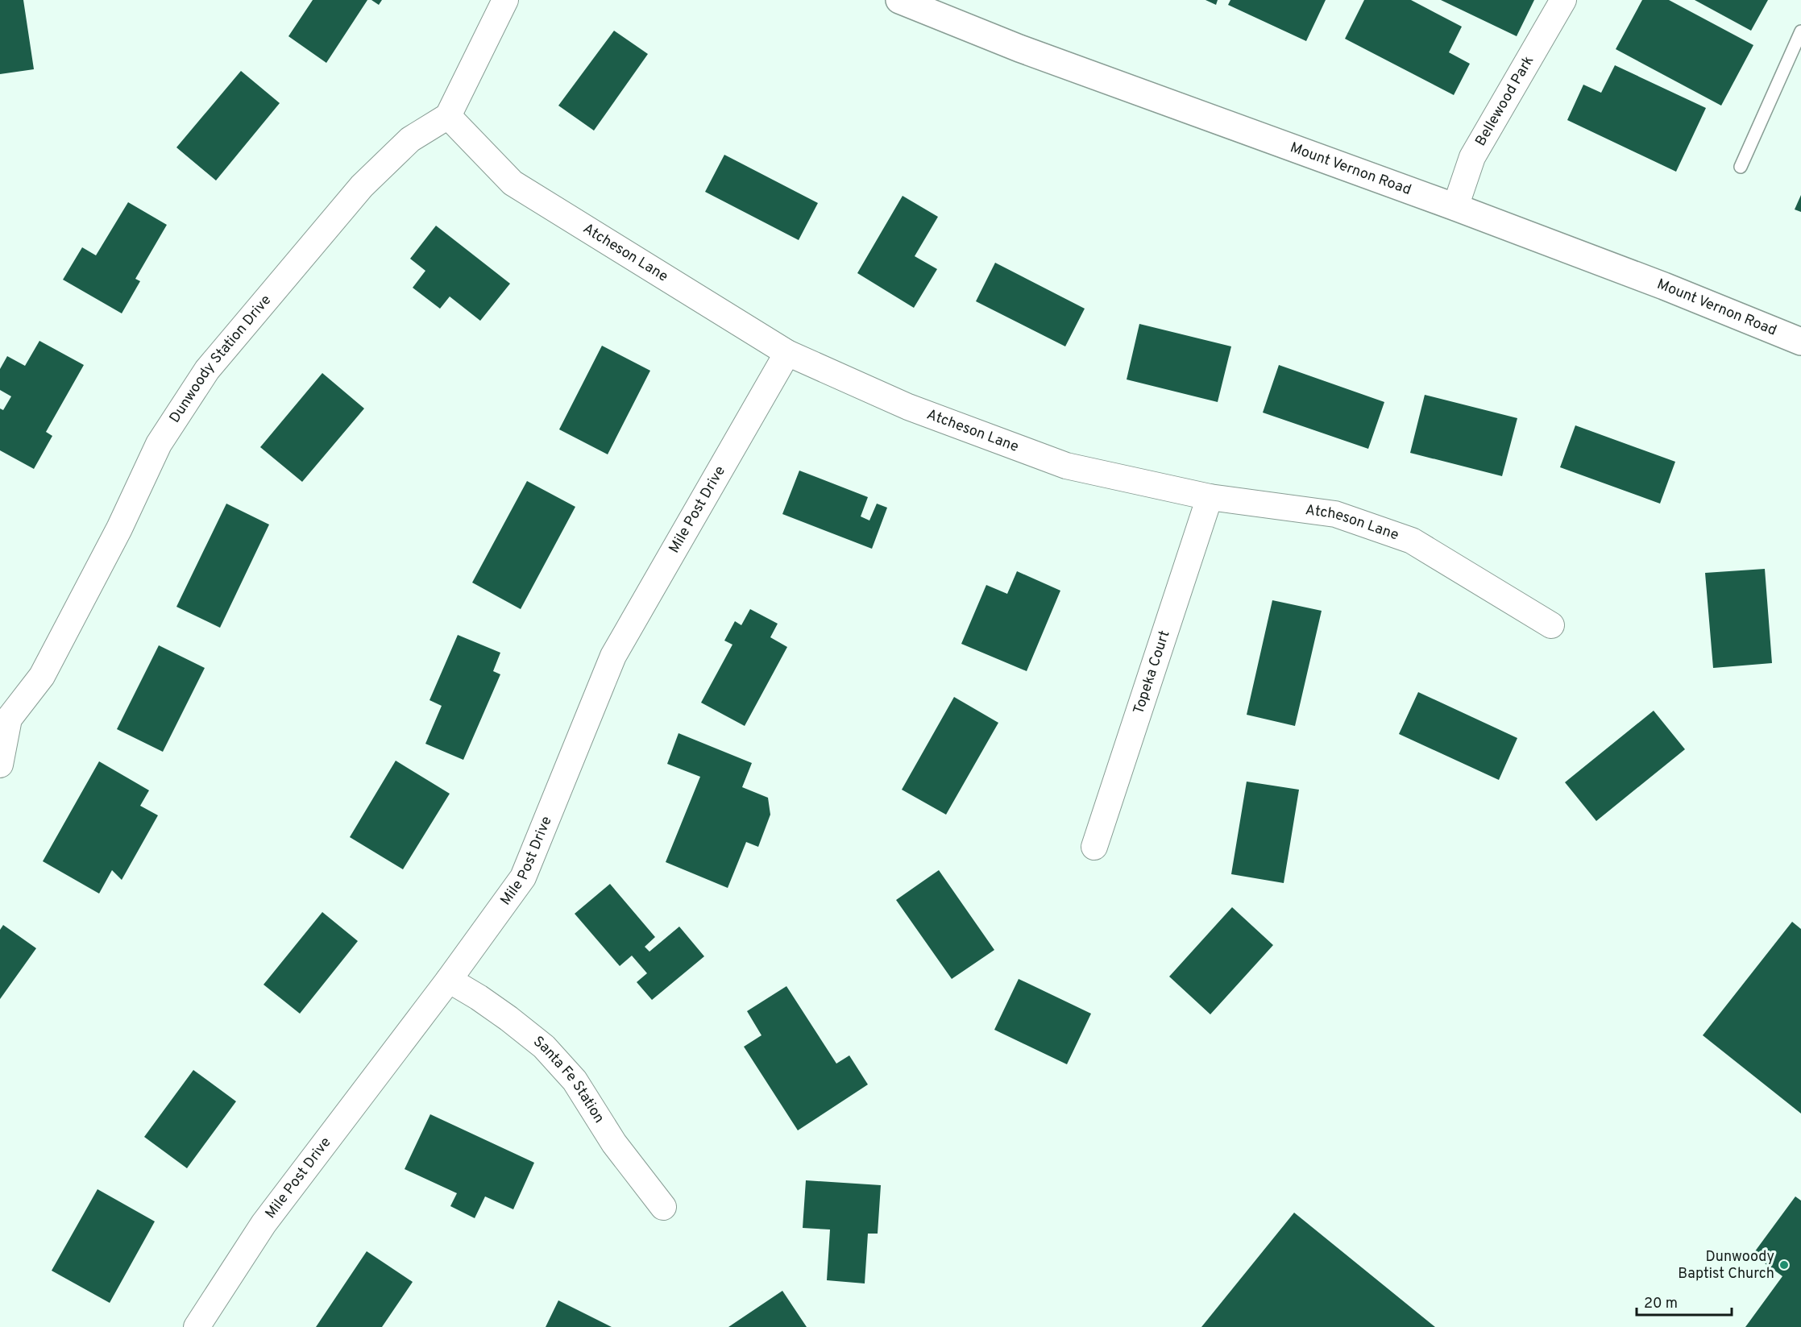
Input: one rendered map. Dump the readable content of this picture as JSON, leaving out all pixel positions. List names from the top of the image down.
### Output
{
  "streets": {
    "street": [
      "Bellewood Park",
      "Mount Vernon Road",
      "Atcheson Lane",
      "Dunwoody Station Drive",
      "Mile Post Drive",
      "Topeka Court",
      "Santa Fe Station"
    ]
  },
  "crossings": [
    ["Bellewood Park", "Mount Vernon Road"],
    ["Atcheson Lane", "Dunwoody Station Drive"],
    ["Atcheson Lane", "Mile Post Drive"],
    ["Atcheson Lane", "Topeka Court"],
    ["Mile Post Drive", "Santa Fe Station"]
  ],
  "places": ["Dunwoody Baptist Church"],
  "scale_bar": "20 m"
}
